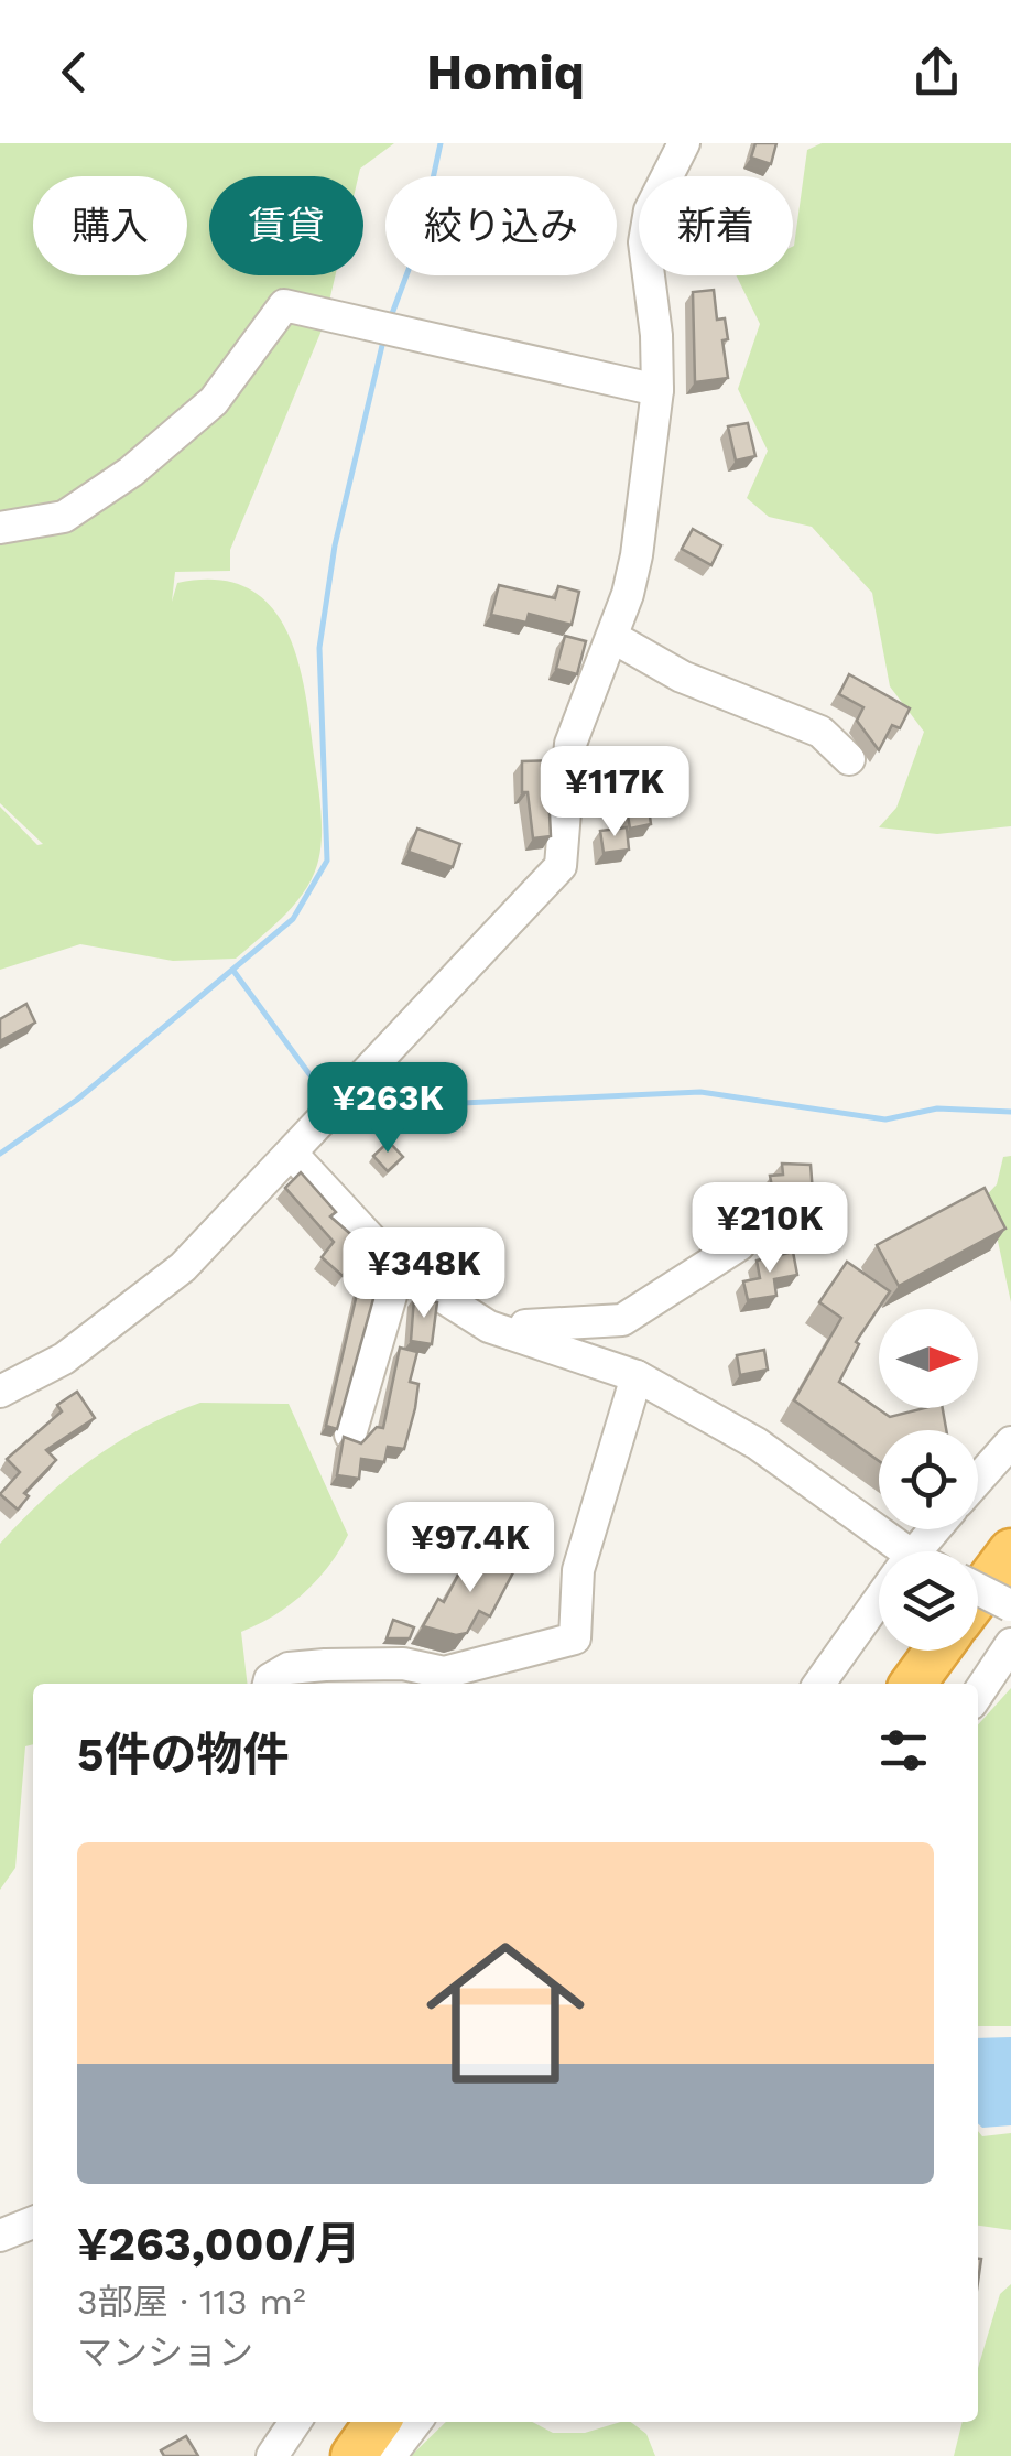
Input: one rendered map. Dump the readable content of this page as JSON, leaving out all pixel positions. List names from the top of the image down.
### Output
{
  "north": "right",
  "page": {
    "header": "Homiq",
    "chip": [
      "購入",
      "賃貸",
      "絞り込み",
      "新着"
    ],
    "price": [
      "¥117K",
      "¥263K",
      "¥210K",
      "¥348K",
      "¥97.4K"
    ],
    "heading": "5件の物件",
    "list": [
      {
        "name": "¥263,000/月",
        "note": "3部屋 · 113 m² · マンション"
      }
    ]
  }
}
